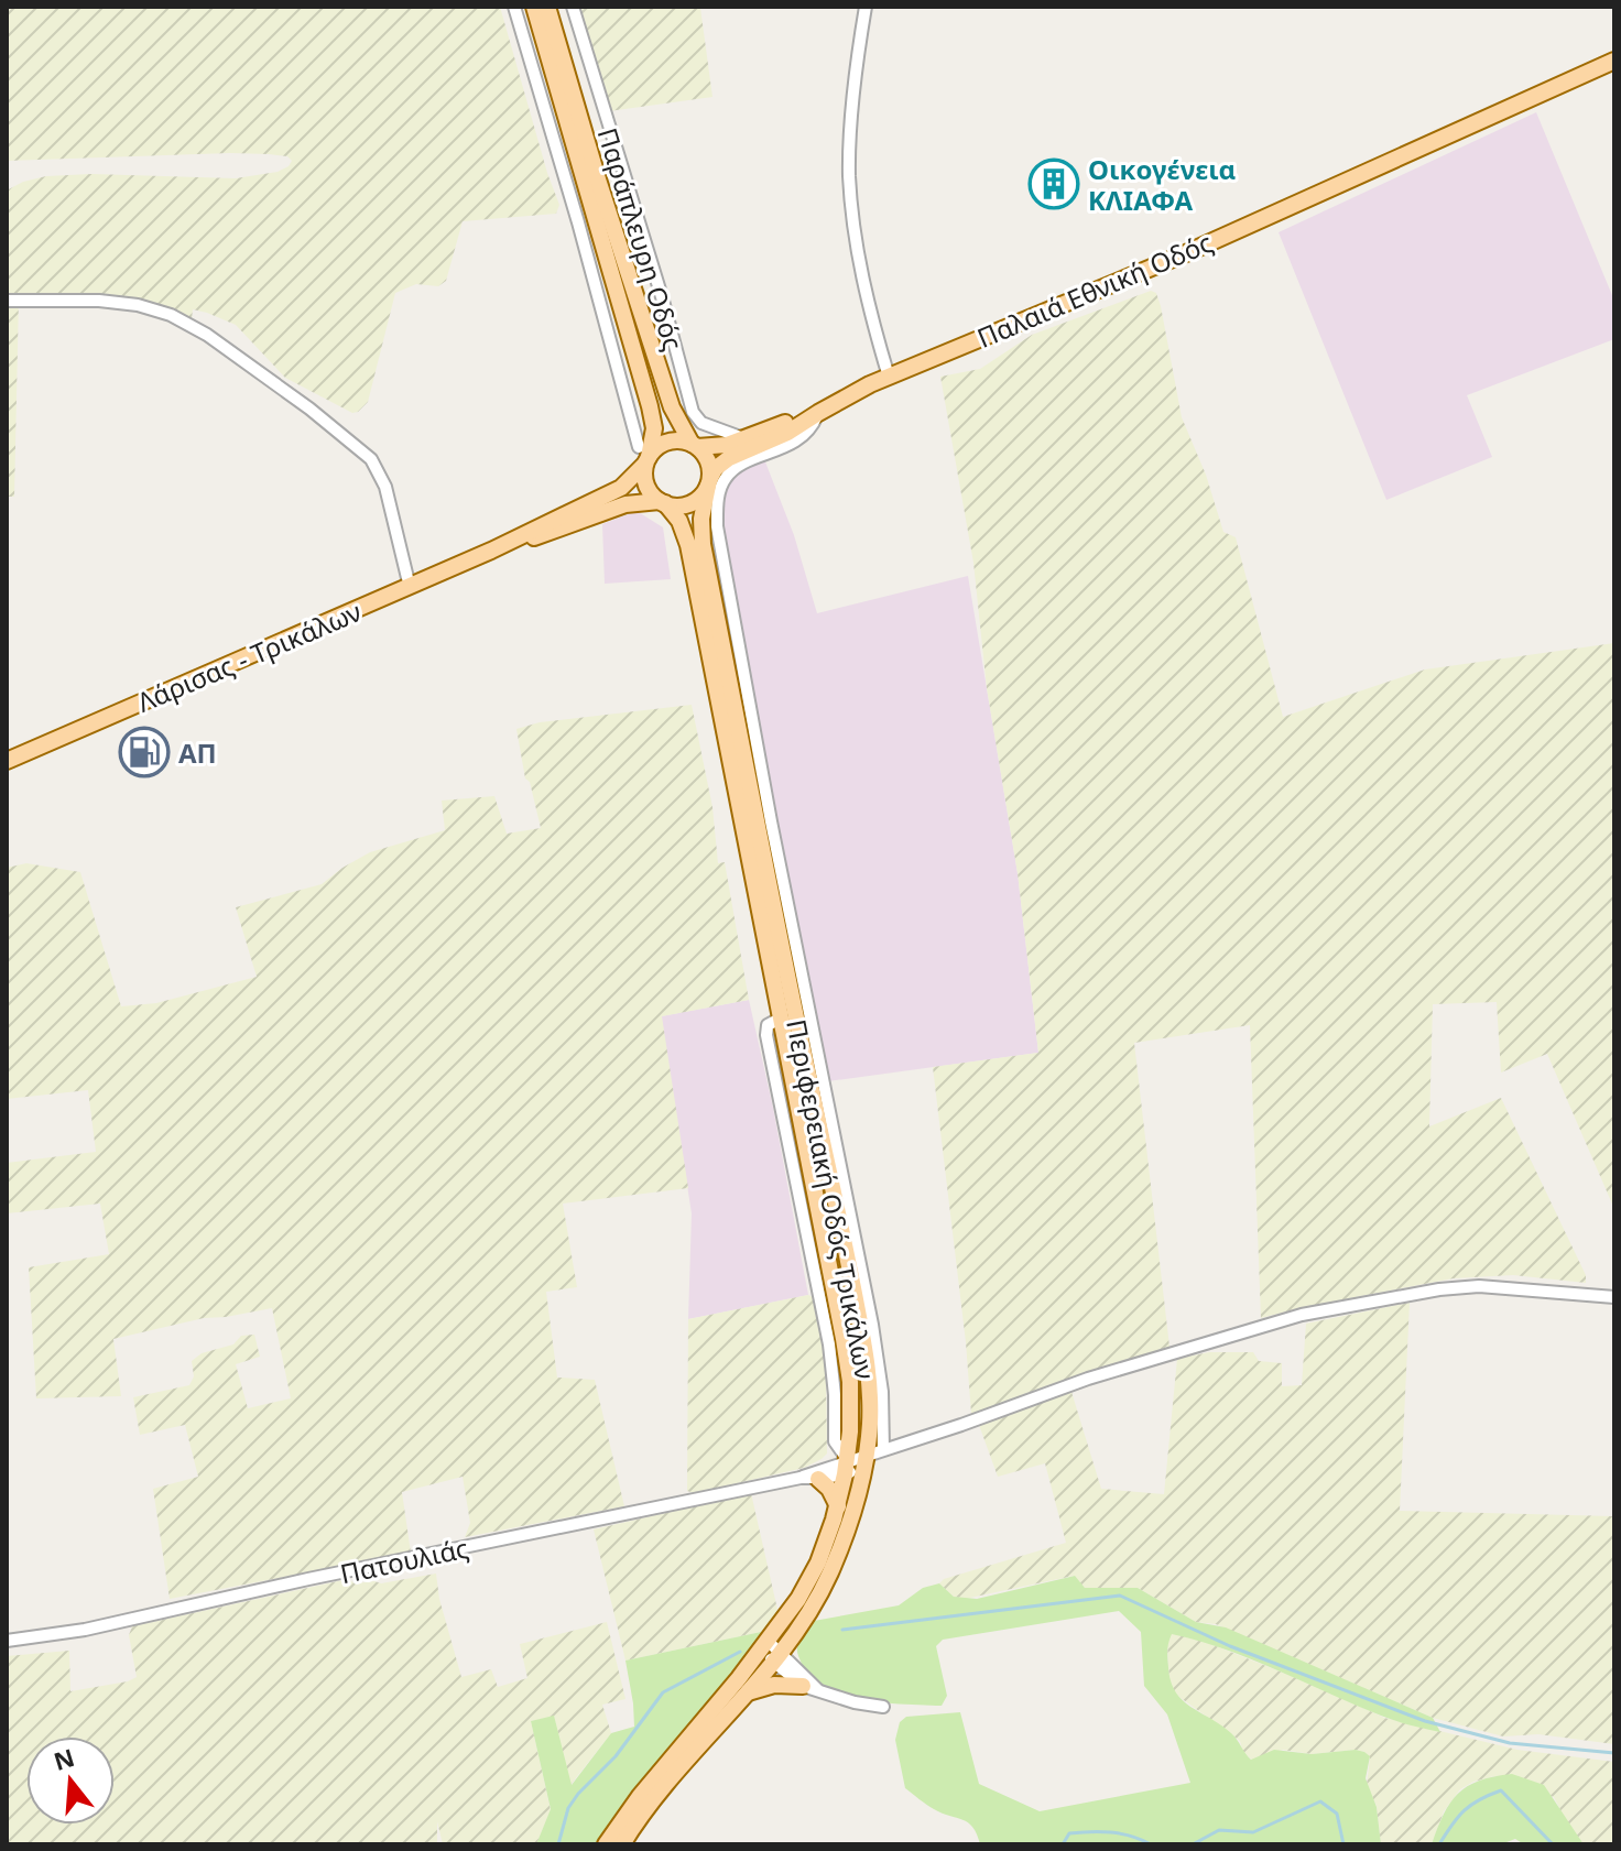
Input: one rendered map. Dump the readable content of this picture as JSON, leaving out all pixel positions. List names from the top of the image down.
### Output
{
  "streets": {
    "main road": ["Παλαιά Εθνική Οδός", "Λάρισας - Τρικάλων", "Περιφερειακή Οδός Τρικάλων"],
    "street": ["Παράπλευρη Οδός", "Πατουλιάς"]
  },
  "crossings": [
    ["Παράπλευρη Οδός", "Παλαιά Εθνική Οδός"],
    ["Παράπλευρη Οδός", "Λάρισας - Τρικάλων"],
    ["Παράπλευρη Οδός", "Περιφερειακή Οδός Τρικάλων"],
    ["Παλαιά Εθνική Οδός", "Λάρισας - Τρικάλων"],
    ["Παλαιά Εθνική Οδός", "Περιφερειακή Οδός Τρικάλων"],
    ["Λάρισας - Τρικάλων", "Περιφερειακή Οδός Τρικάλων"],
    ["Περιφερειακή Οδός Τρικάλων", "Πατουλιάς"]
  ],
  "places": {
    "building": ["Οικογένεια ΚΛΙΑΦΑ"],
    "fuel station": ["ΑΠ"]
  },
  "north": "top"
}
